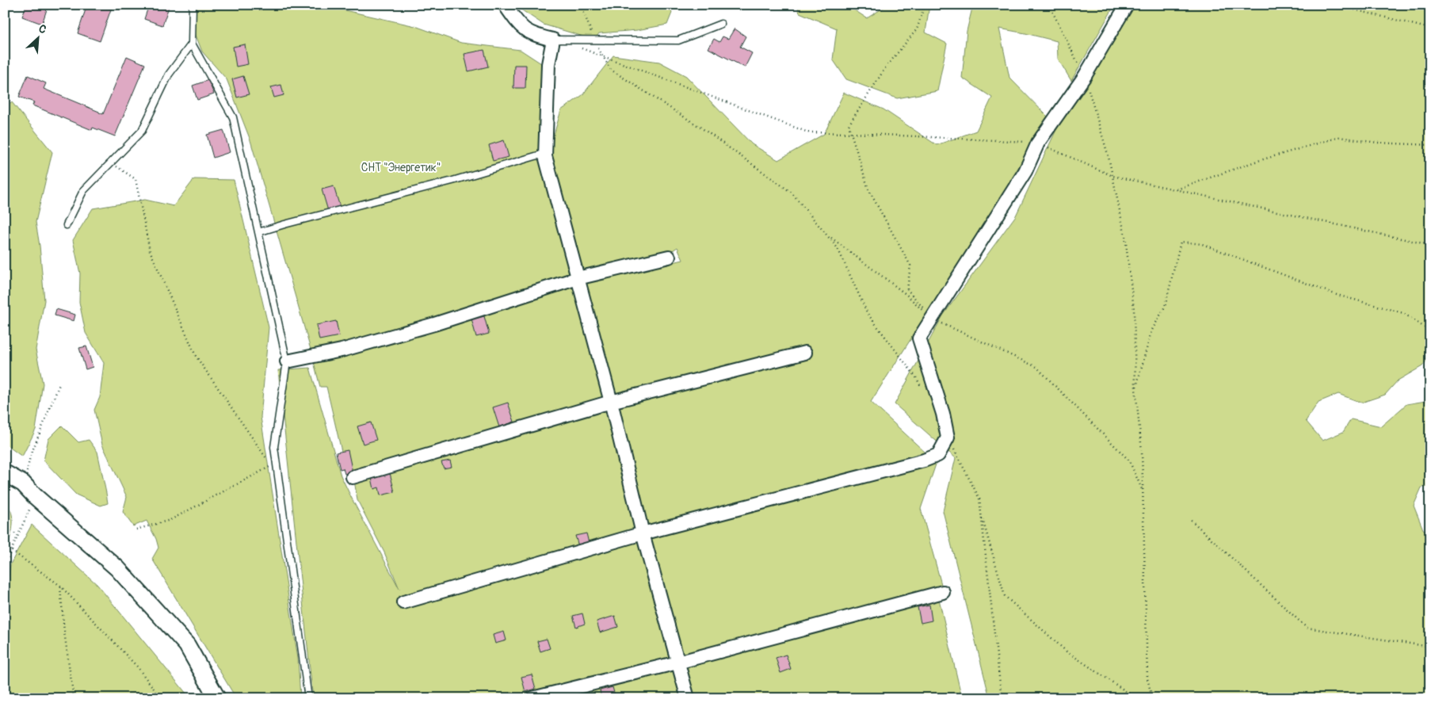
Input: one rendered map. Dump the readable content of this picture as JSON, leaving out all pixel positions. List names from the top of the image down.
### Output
{
  "parks": ["СНТ \"Энергетик\""],
  "north": "top right"
}
